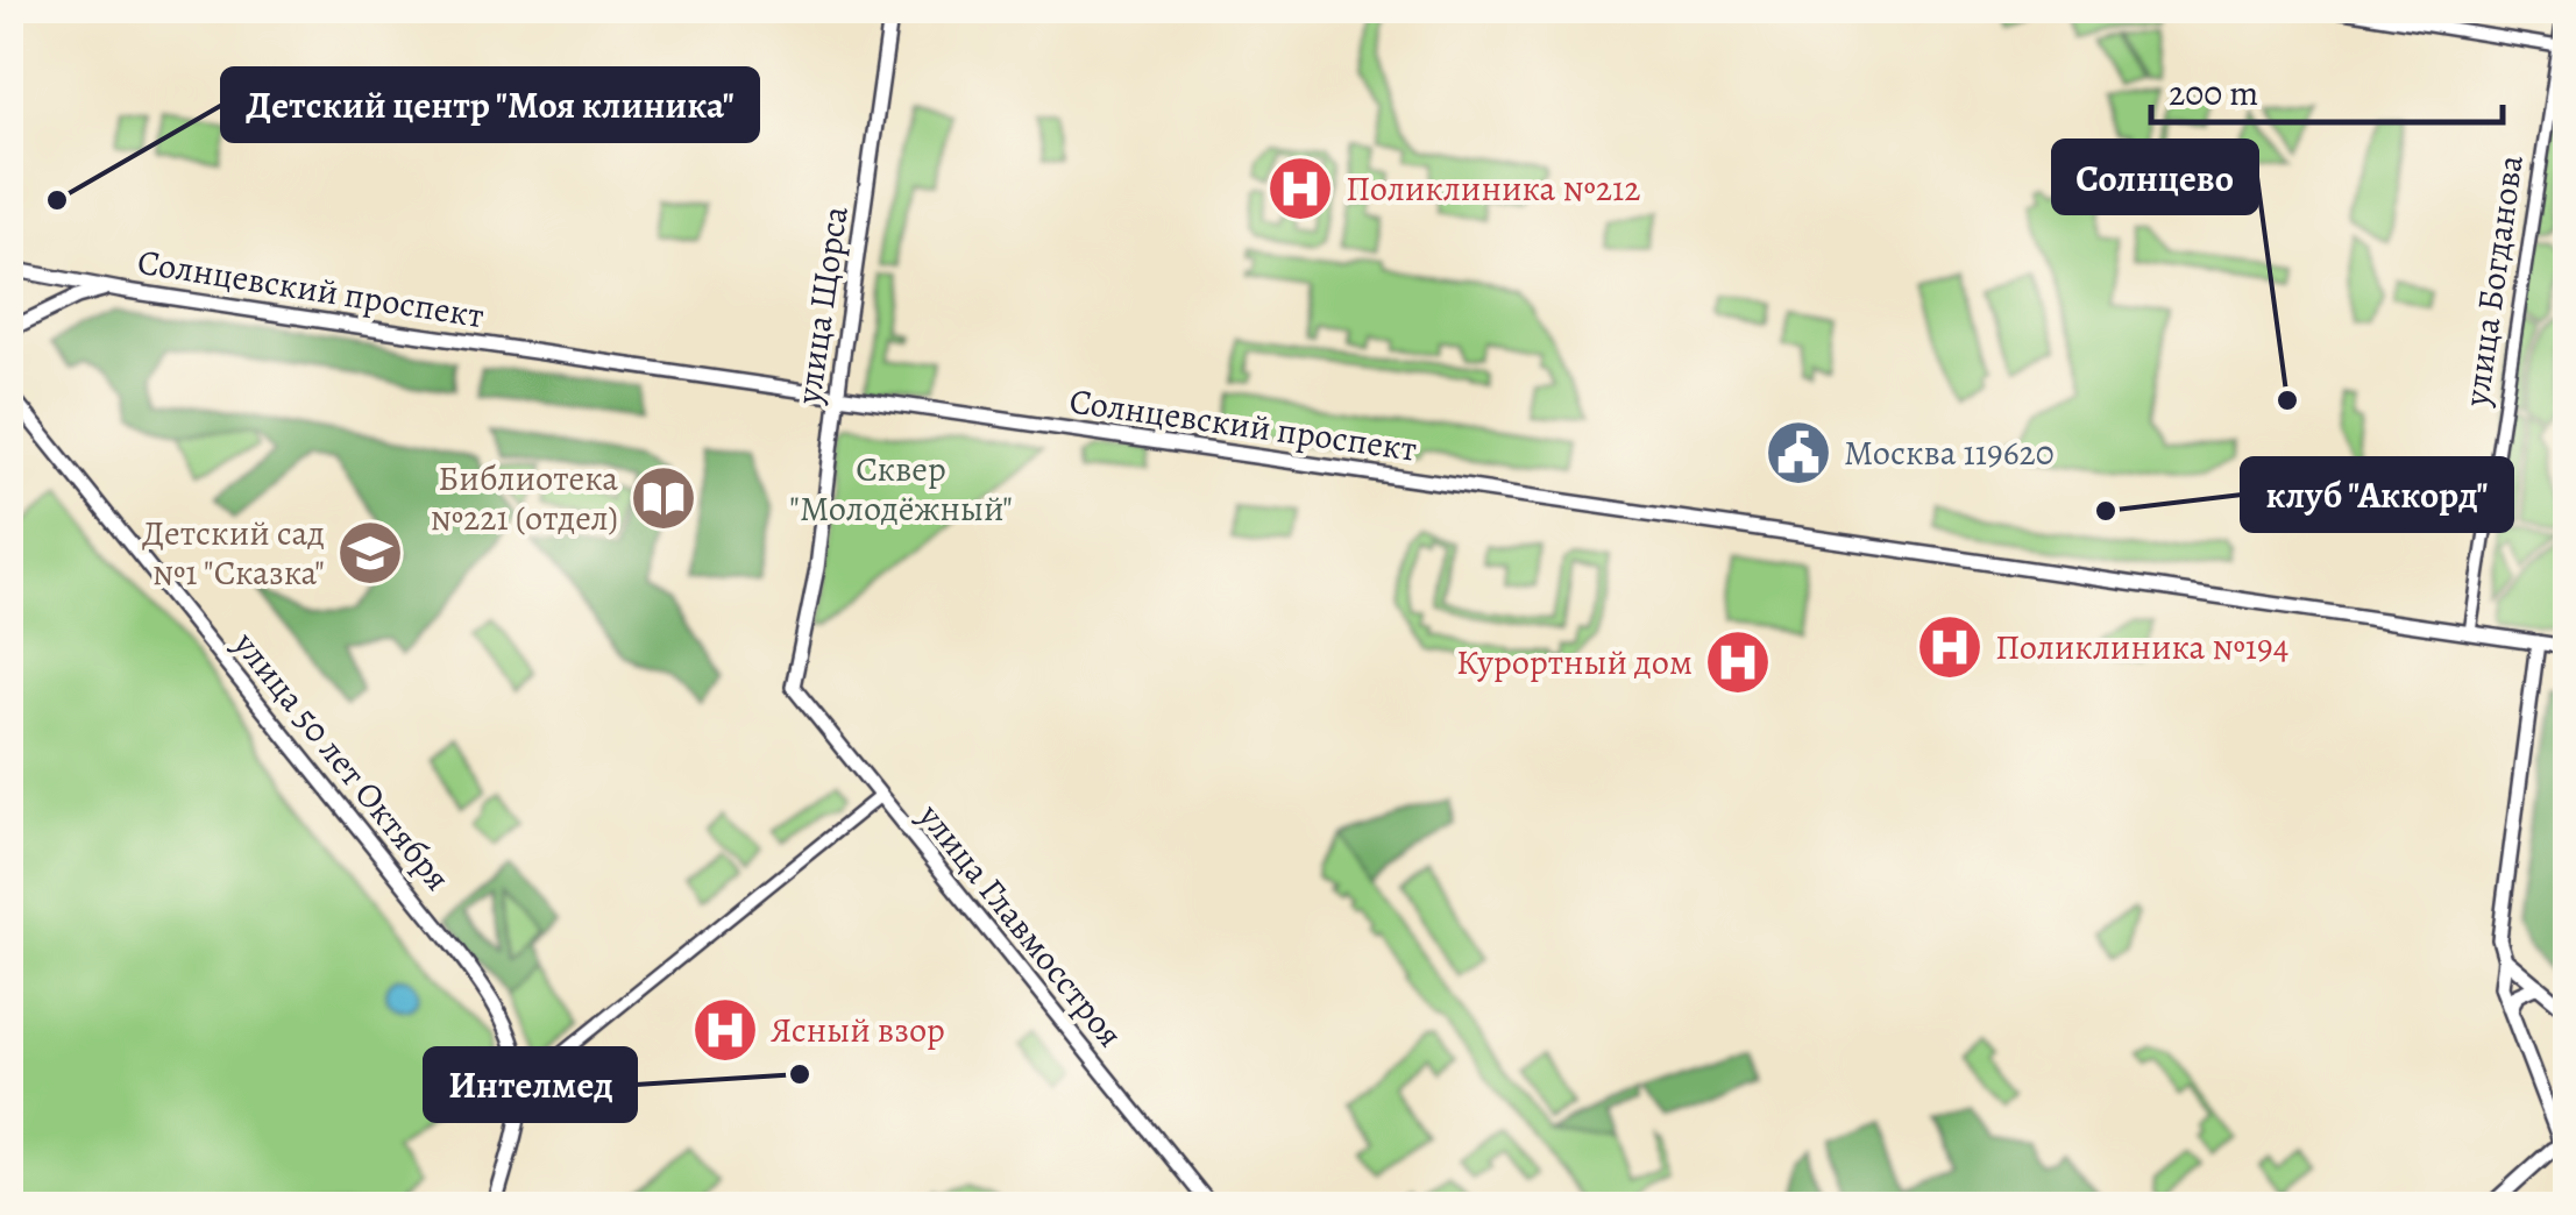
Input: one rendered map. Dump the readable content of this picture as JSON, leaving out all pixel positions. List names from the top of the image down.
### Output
{
  "streets": {
    "street": [
      "улица Богданова",
      "Солнцевский проспект",
      "улица Щорса",
      "улица 50 лет Октября",
      "улица Главмосстроя"
    ]
  },
  "crossings": [
    ["улица Богданова", "Солнцевский проспект"],
    ["Солнцевский проспект", "улица Щорса"],
    ["улица Щорса", "улица Главмосстроя"]
  ],
  "parks": ["Сквер \"Молодёжный\""],
  "places": {
    "hospital": [
      "Поликлиника №212",
      "Поликлиника №194",
      "Курортный дом",
      "Ясный взор"
    ],
    "other": [
      "Детский центр \"Моя клиника\"",
      "Солнцево",
      "клуб \"Аккорд\"",
      "Интелмед"
    ],
    "public building": ["Москва 119620"],
    "library": ["Библиотека №221 (отдел)"],
    "school or university": ["Детский сад №1 \"Сказка\""]
  },
  "scale_bar": "200 m"
}
